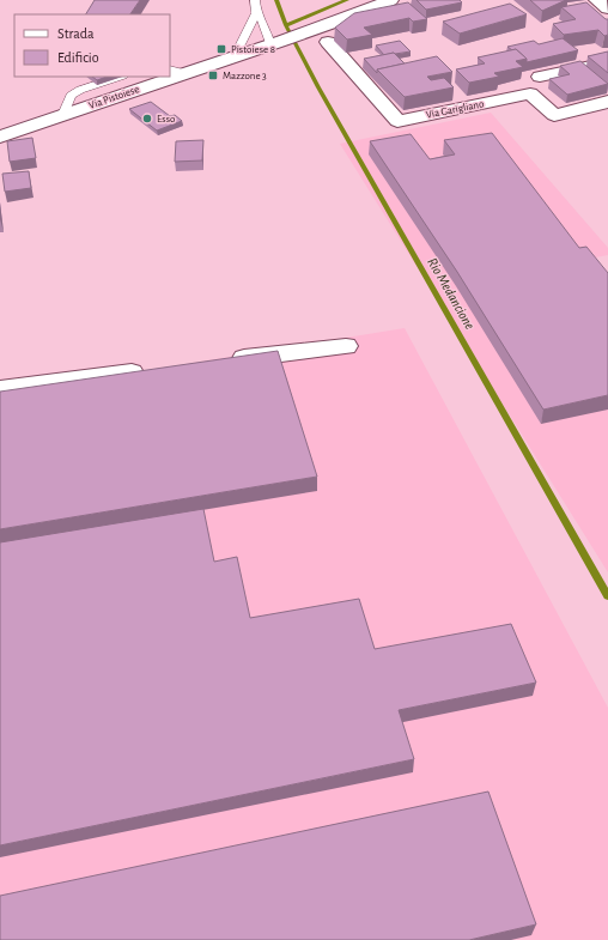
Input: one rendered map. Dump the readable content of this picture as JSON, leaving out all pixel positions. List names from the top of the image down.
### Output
{
  "streets": {
    "street": ["Via Pistoiese", "Via Garigliano"]
  },
  "water": ["Rio Medancione"],
  "places": {
    "transit": ["Pistoiese 8", "Mazzone 3"],
    "other": ["Esso"]
  },
  "legend": ["Strada", "Edificio"]
}
